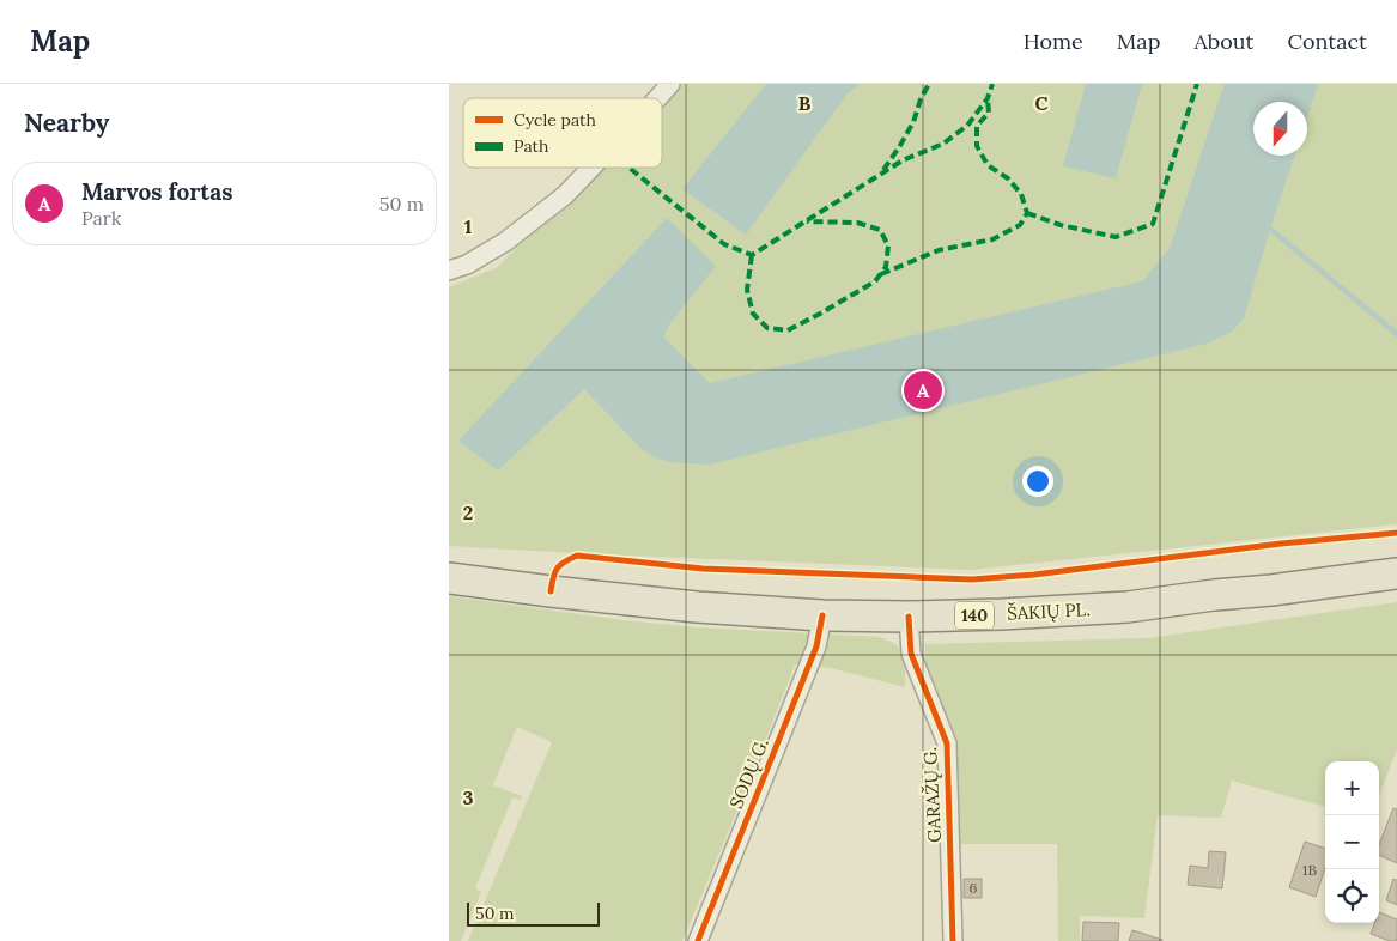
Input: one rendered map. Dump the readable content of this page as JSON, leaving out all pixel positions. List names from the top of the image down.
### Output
{
  "streets": {
    "main road": ["ŠAKIŲ PL.", "140"],
    "street": ["SODŲ G.", "GARAŽŲ G."]
  },
  "crossings": [
    ["ŠAKIŲ PL.", "SODŲ G."],
    ["ŠAKIŲ PL.", "GARAŽŲ G."]
  ],
  "house_numbers": ["1B", "6"],
  "legend": ["Cycle path", "Path"],
  "scale_bar": "50 m",
  "north": "bottom",
  "page": {
    "header": "Map",
    "nav": [
      "Home",
      "Map",
      "About",
      "Contact"
    ],
    "heading": "Nearby",
    "list": [
      {
        "mark": "A",
        "name": "Marvos fortas",
        "note": "Park",
        "value": "50 m"
      }
    ],
    "pins": "A",
    "map_buttons": ["+", "−"],
    "scale": "50 m"
  },
  "grid": {
    "columns": ["B", "C"],
    "rows": ["1", "2", "3"]
  }
}
